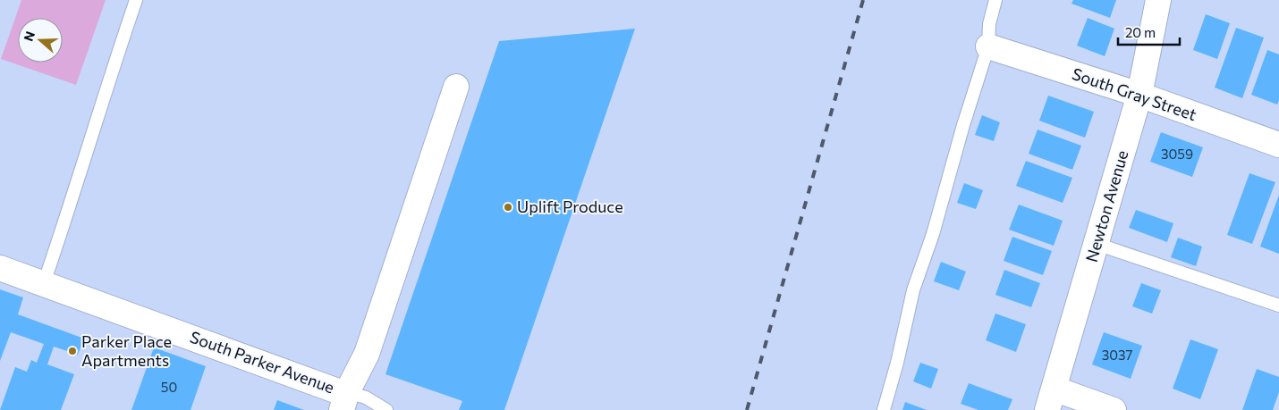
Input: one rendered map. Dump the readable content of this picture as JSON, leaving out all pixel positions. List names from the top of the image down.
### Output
{
  "streets": {
    "street": ["South Gray Street", "Newton Avenue", "South Parker Avenue"]
  },
  "crossings": [
    ["South Gray Street", "Newton Avenue"]
  ],
  "places": ["Uplift Produce", "Parker Place Apartments"],
  "house_numbers": ["3059", "3037", "50"],
  "scale_bar": "20 m",
  "north": "left"
}
